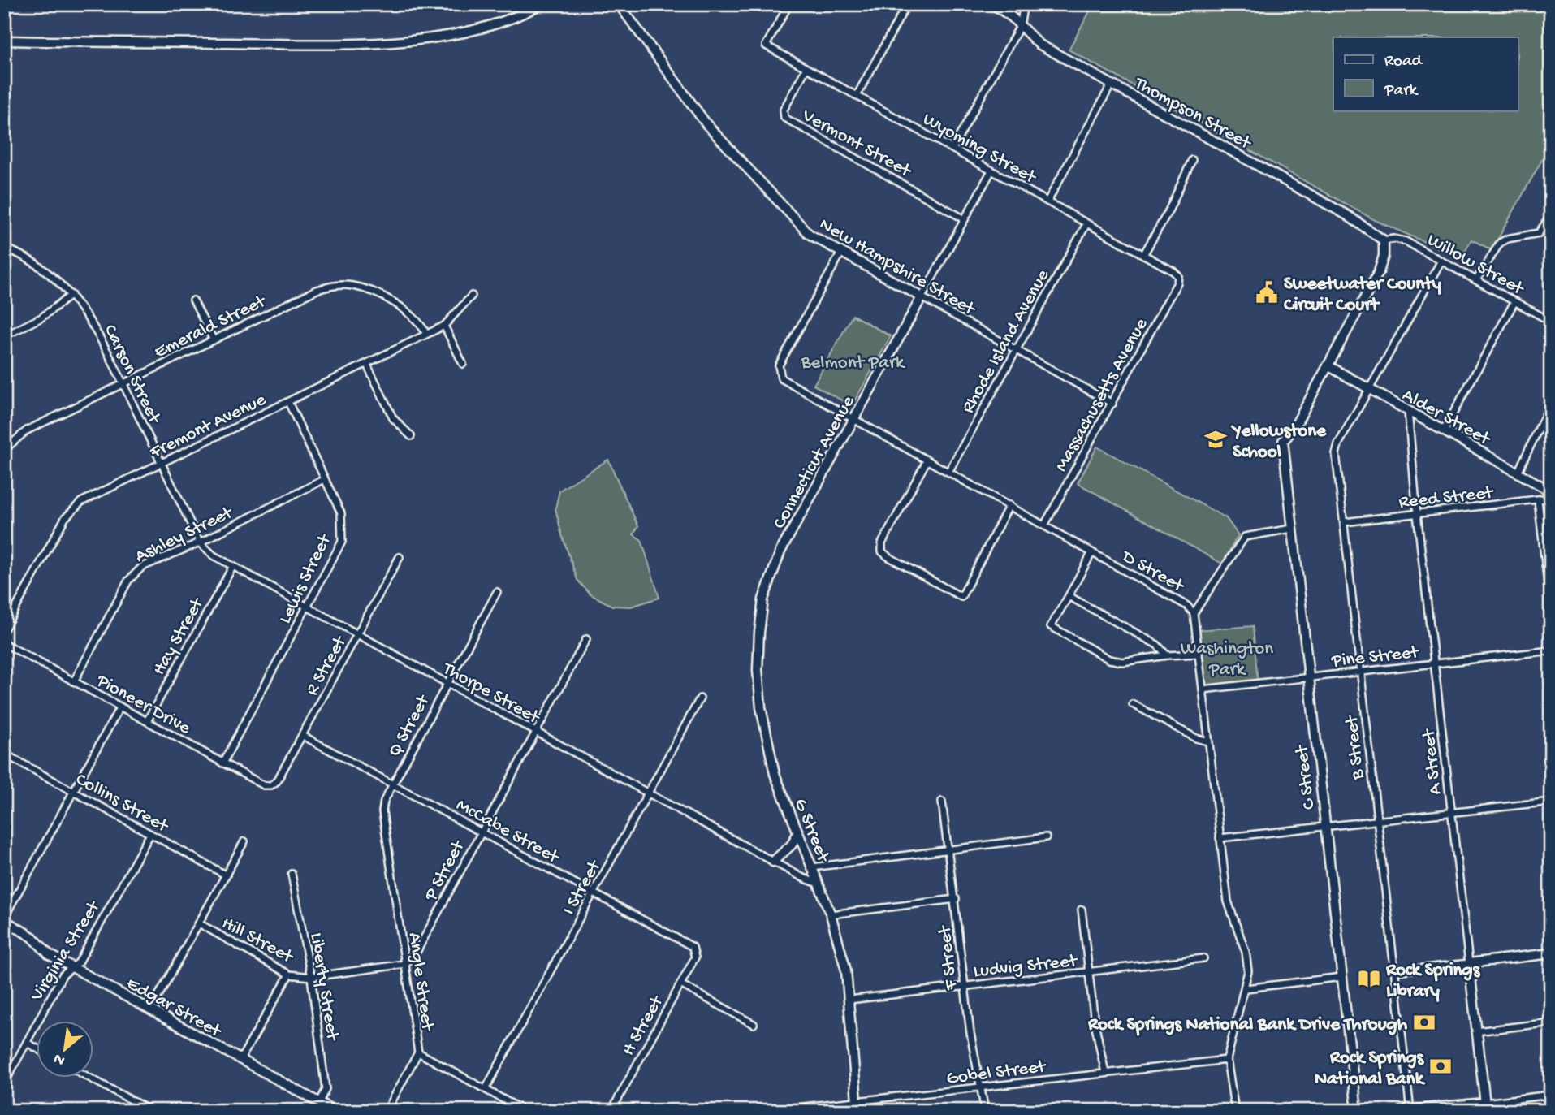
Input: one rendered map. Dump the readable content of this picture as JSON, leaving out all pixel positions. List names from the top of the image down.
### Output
{
  "streets": {
    "street": [
      "Thompson Street",
      "Vermont Street",
      "Wyoming Street",
      "Willow Street",
      "New Hampshire Street",
      "Emerald Street",
      "Rhode Island Avenue",
      "Carson Street",
      "Massachusetts Avenue",
      "Alder Street",
      "Fremont Avenue",
      "Connecticut Avenue",
      "Reed Street",
      "Ashley Street",
      "D Street",
      "Lewis Street",
      "Hay Street",
      "Pine Street",
      "R Street",
      "Thorpe Street",
      "Pioneer Drive",
      "Q Street",
      "B Street",
      "A Street",
      "C Street",
      "Collins Street",
      "McCabe Street",
      "G Street",
      "P Street",
      "I Street",
      "Hill Street",
      "Virginia Street",
      "F Street",
      "Ludvig Street",
      "Angle Street",
      "Liberty Street",
      "Edgar Street",
      "H Street",
      "Gobel Street"
    ]
  },
  "crossings": [
    ["Thompson Street", "Willow Street"],
    ["Vermont Street", "Wyoming Street"],
    ["Vermont Street", "Connecticut Avenue"],
    ["Wyoming Street", "Rhode Island Avenue"],
    ["Wyoming Street", "Massachusetts Avenue"],
    ["Wyoming Street", "Connecticut Avenue"],
    ["Willow Street", "B Street"],
    ["New Hampshire Street", "Rhode Island Avenue"],
    ["New Hampshire Street", "Massachusetts Avenue"],
    ["New Hampshire Street", "Connecticut Avenue"],
    ["New Hampshire Street", "D Street"],
    ["Emerald Street", "Carson Street"],
    ["Emerald Street", "Fremont Avenue"],
    ["Rhode Island Avenue", "D Street"],
    ["Carson Street", "Fremont Avenue"],
    ["Carson Street", "Ashley Street"],
    ["Carson Street", "Thorpe Street"],
    ["Massachusetts Avenue", "D Street"],
    ["Alder Street", "B Street"],
    ["Alder Street", "A Street"],
    ["Alder Street", "C Street"],
    ["Fremont Avenue", "Lewis Street"],
    ["Connecticut Avenue", "D Street"],
    ["Connecticut Avenue", "G Street"],
    ["Reed Street", "B Street"],
    ["Reed Street", "A Street"],
    ["Ashley Street", "Lewis Street"],
    ["Ashley Street", "Thorpe Street"],
    ["Ashley Street", "Pioneer Drive"],
    ["D Street", "Pine Street"],
    ["D Street", "Gobel Street"],
    ["Lewis Street", "Thorpe Street"],
    ["Lewis Street", "Pioneer Drive"],
    ["Hay Street", "Thorpe Street"],
    ["Hay Street", "Pioneer Drive"],
    ["Pine Street", "B Street"],
    ["Pine Street", "A Street"],
    ["Pine Street", "C Street"],
    ["R Street", "Thorpe Street"],
    ["R Street", "Pioneer Drive"],
    ["R Street", "McCabe Street"],
    ["Thorpe Street", "Q Street"],
    ["Thorpe Street", "G Street"],
    ["Thorpe Street", "P Street"],
    ["Thorpe Street", "I Street"],
    ["Q Street", "McCabe Street"],
    ["Q Street", "Angle Street"],
    ["Collins Street", "Virginia Street"],
    ["McCabe Street", "P Street"],
    ["McCabe Street", "I Street"],
    ["McCabe Street", "Angle Street"],
    ["McCabe Street", "H Street"],
    ["G Street", "Ludvig Street"],
    ["G Street", "Gobel Street"],
    ["P Street", "Hill Street"],
    ["P Street", "Angle Street"],
    ["Hill Street", "Angle Street"],
    ["Hill Street", "Liberty Street"],
    ["Virginia Street", "Edgar Street"],
    ["F Street", "Ludvig Street"],
    ["F Street", "Gobel Street"],
    ["Liberty Street", "Edgar Street"]
  ],
  "parks": ["Belmont Park", "Washington Park"],
  "places": {
    "public building": ["Sweetwater County Circuit Court"],
    "school or university": ["Yellowstone School"],
    "library": ["Rock Springs Library"],
    "bank": ["Rock Springs National Bank Drive Through", "Rock Springs National Bank"]
  },
  "legend": ["Road", "Park"],
  "north": "bottom left"
}
